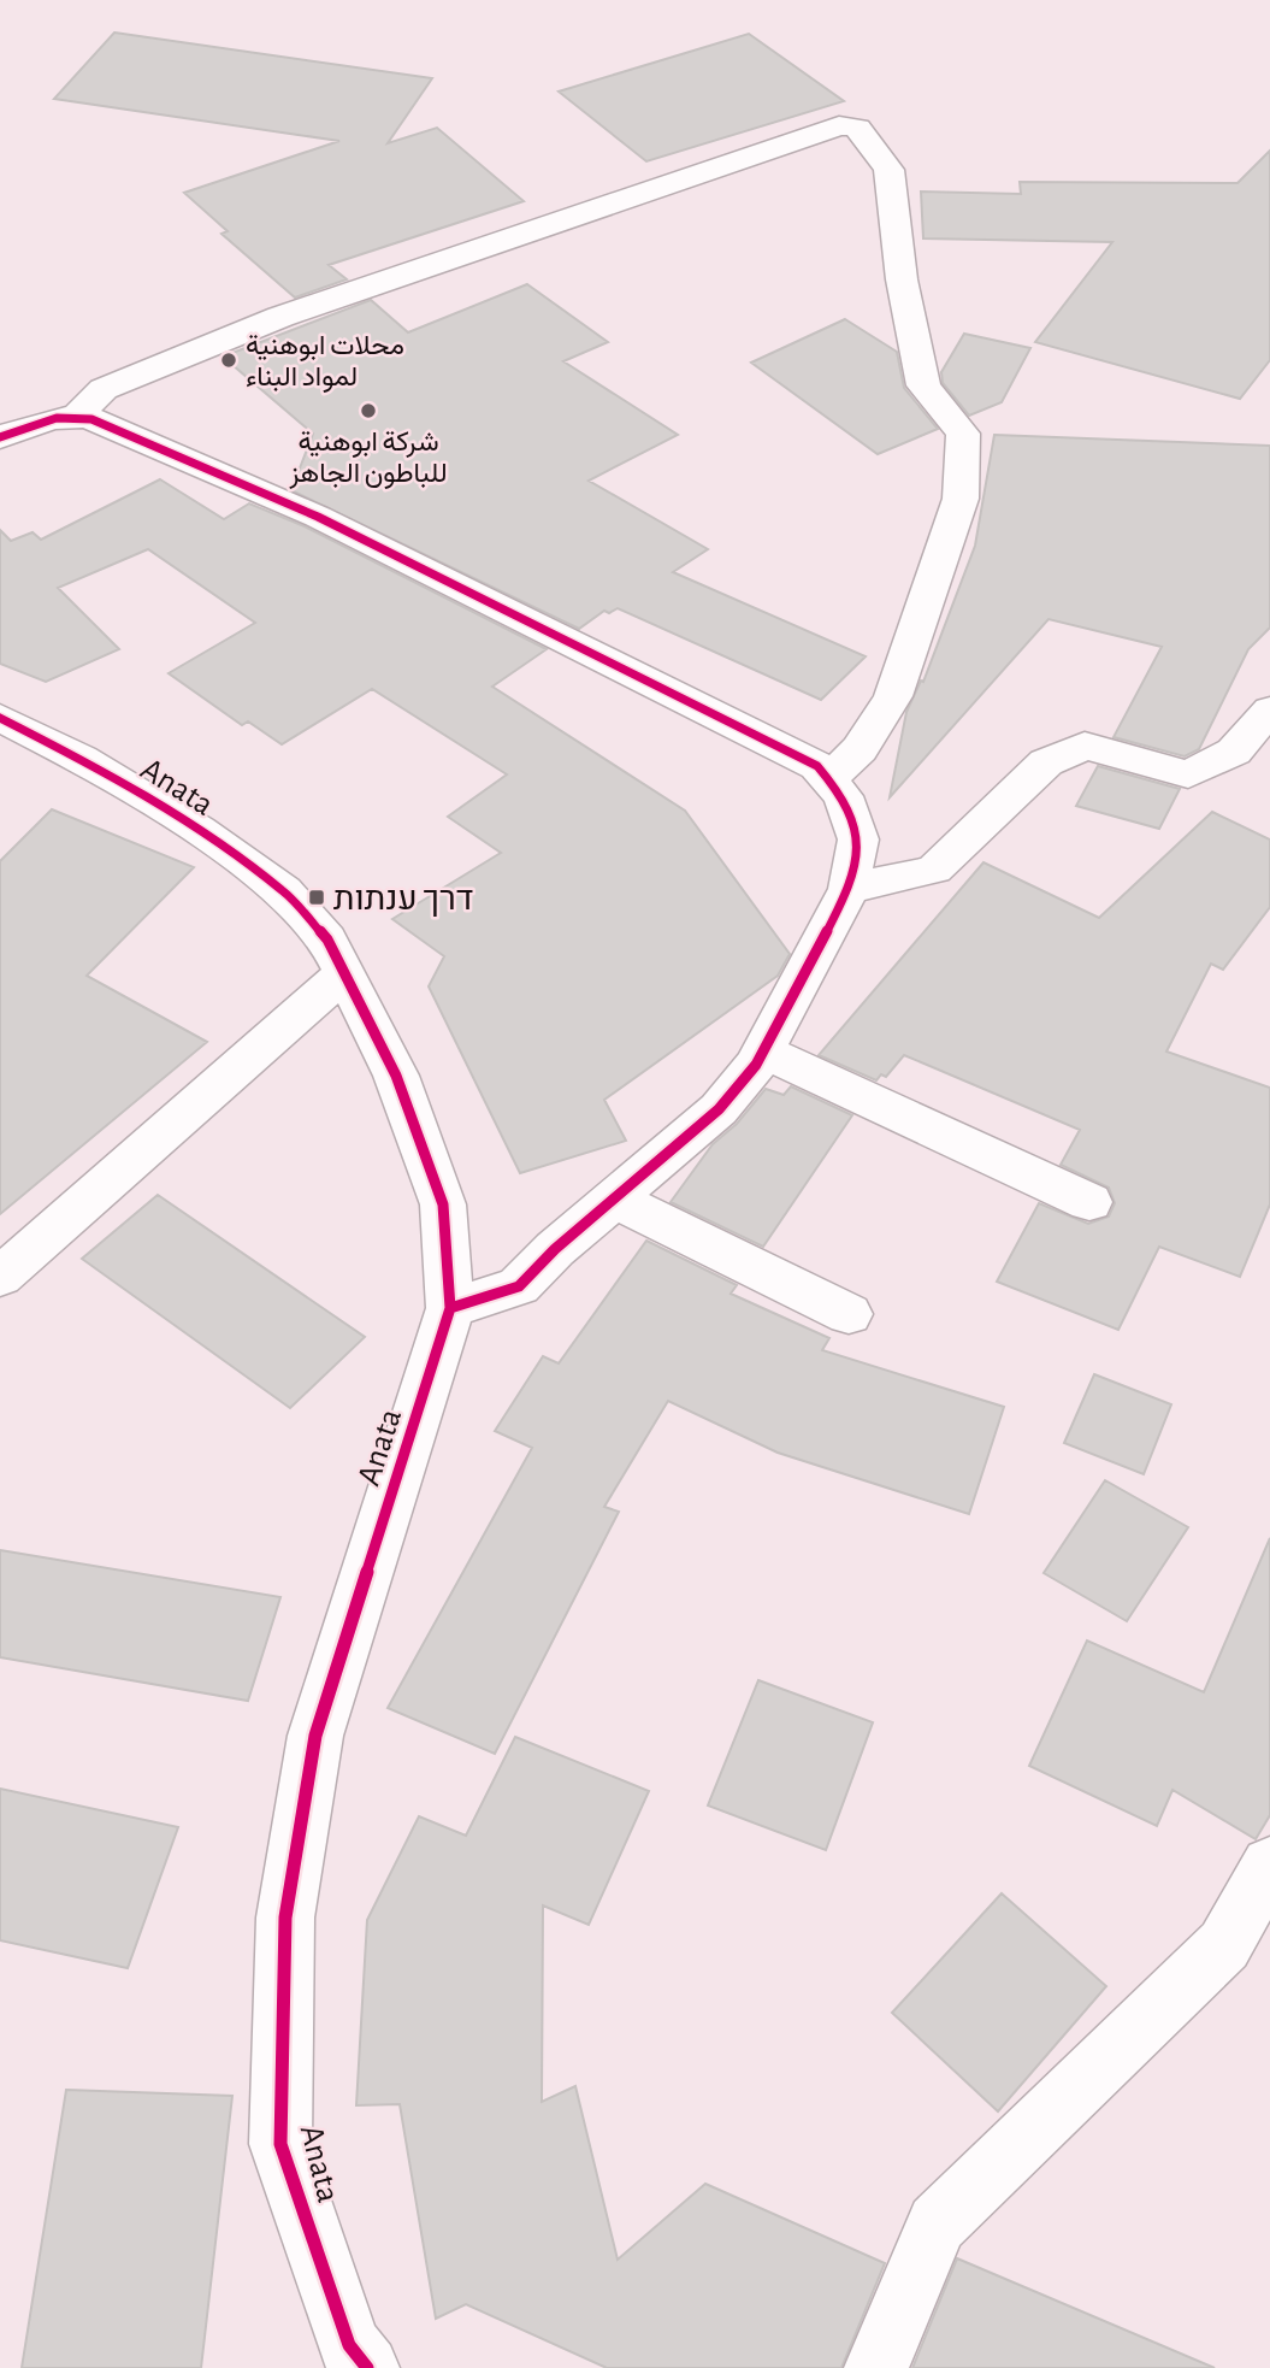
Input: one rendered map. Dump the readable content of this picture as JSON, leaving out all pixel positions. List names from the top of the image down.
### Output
{
  "streets": {
    "street": ["Anata"]
  },
  "places": {
    "other": ["محلات ابوهنية لمواد البناء", "شركة ابوهنية للباطون الجاهز"],
    "transit": ["דרך ענתות"]
  }
}
